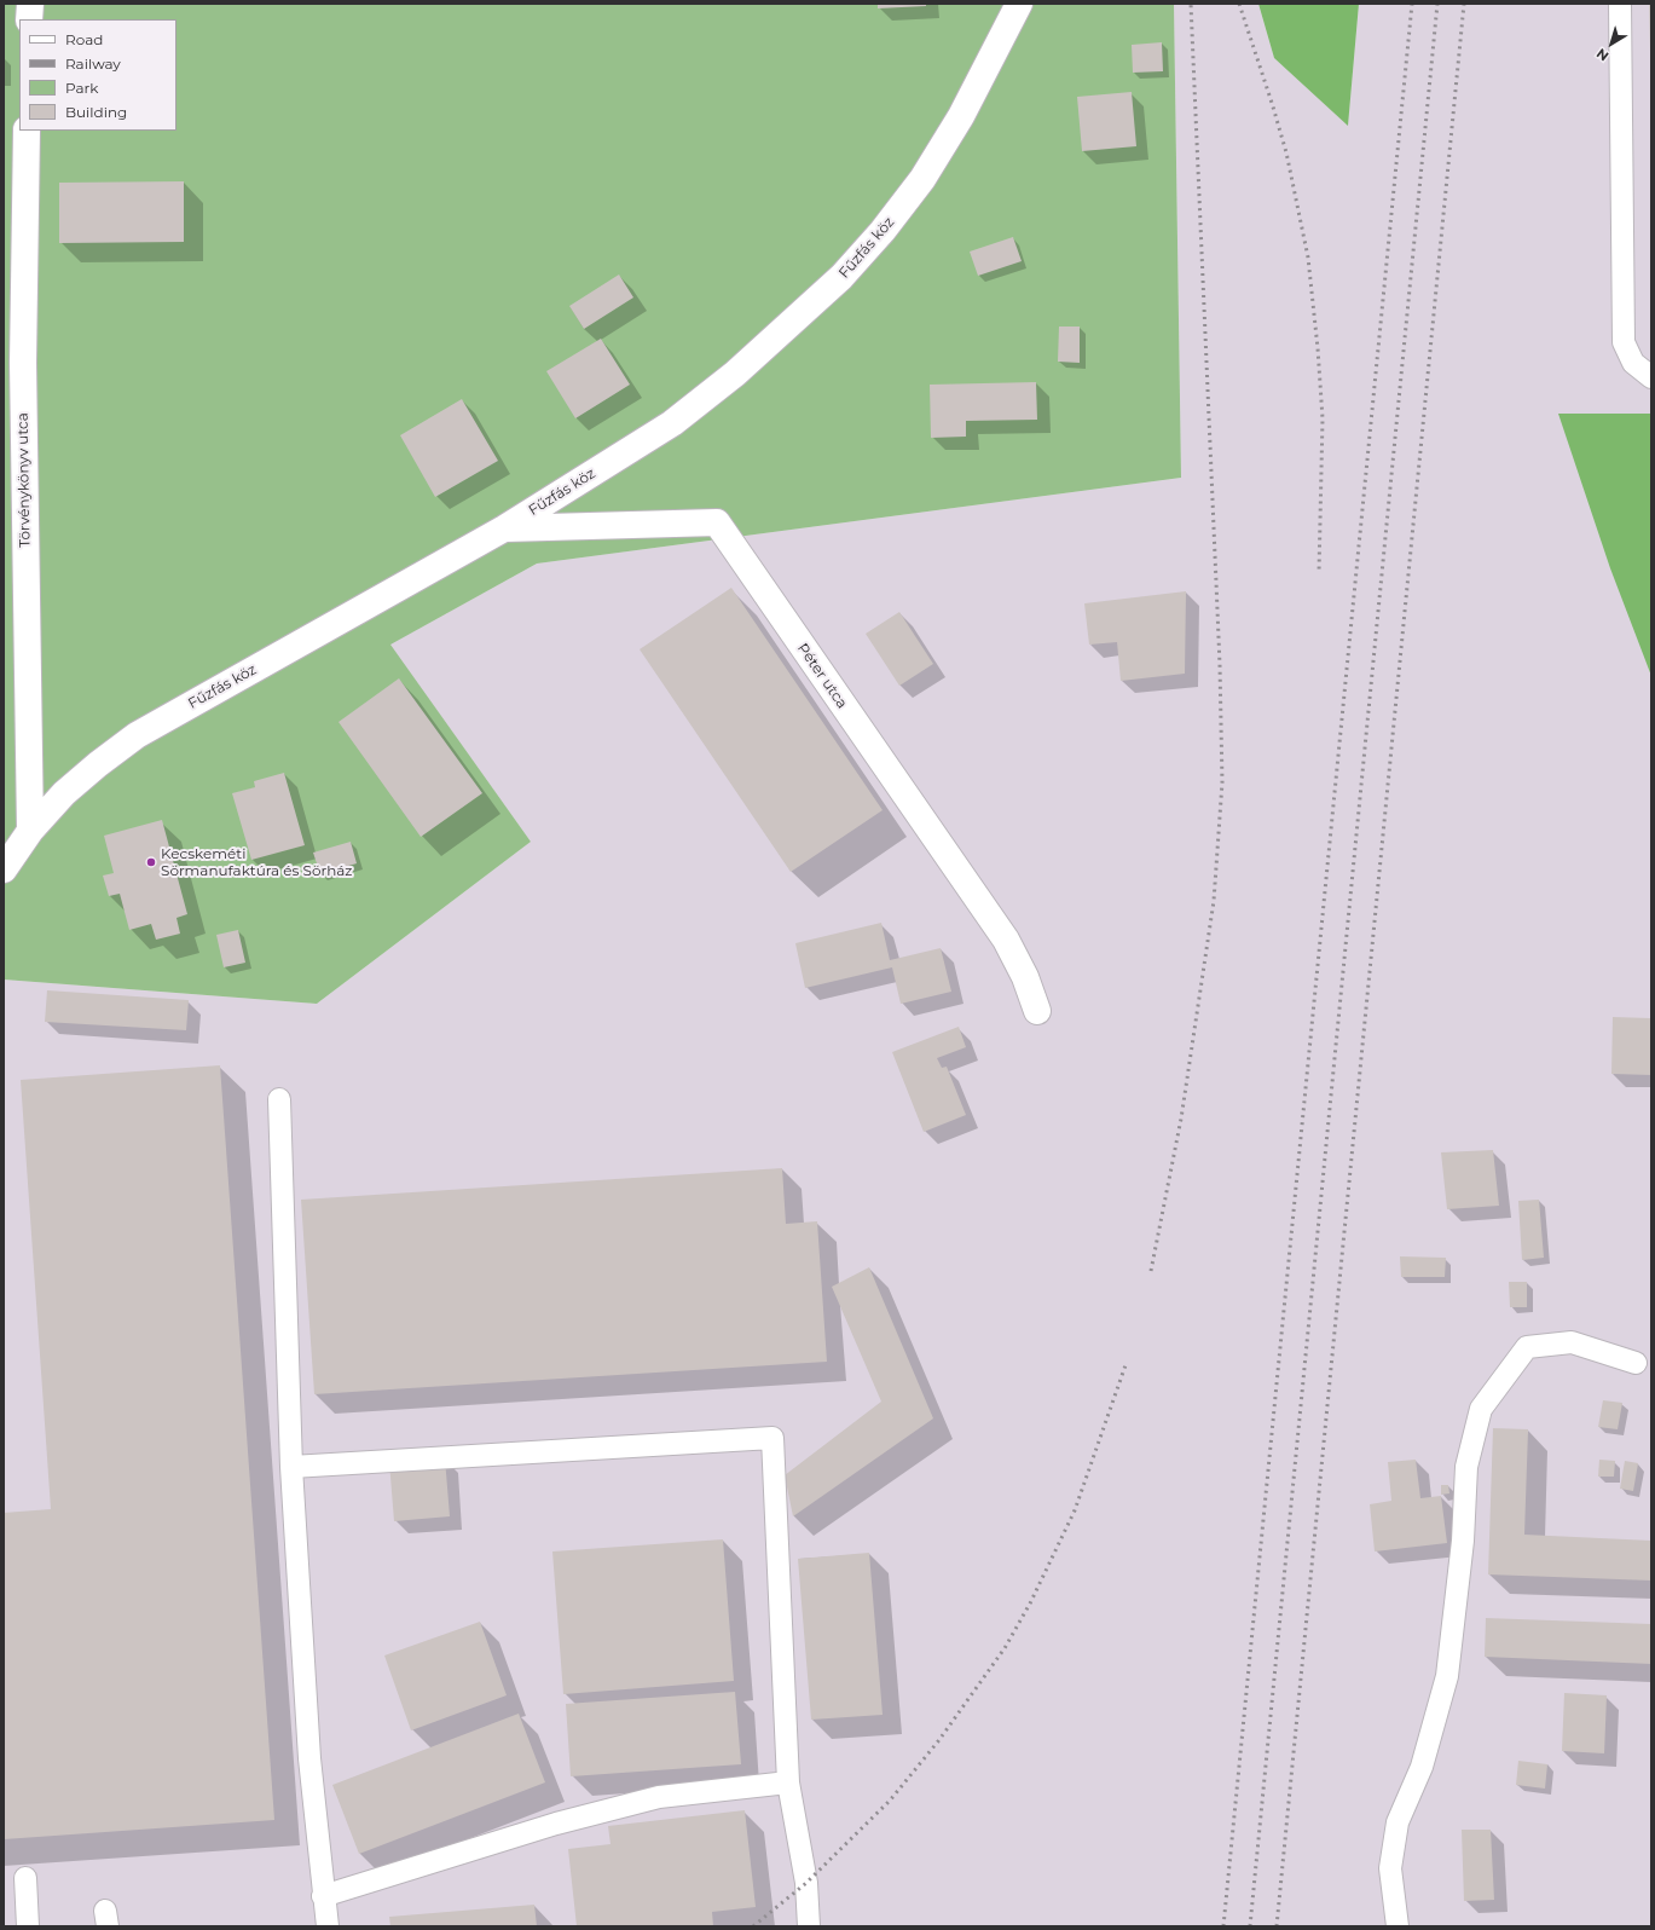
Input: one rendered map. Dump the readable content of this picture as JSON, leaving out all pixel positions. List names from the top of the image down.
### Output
{
  "streets": {
    "street": ["Fűzfás köz", "Törvénykönyv utca", "Péter utca"]
  },
  "crossings": [
    ["Fűzfás köz", "Törvénykönyv utca"],
    ["Fűzfás köz", "Péter utca"]
  ],
  "places": ["Kecskeméti Sörmanufaktúra és Sörház"],
  "legend": [
    "Road",
    "Railway",
    "Park",
    "Building"
  ],
  "north": "bottom left"
}
